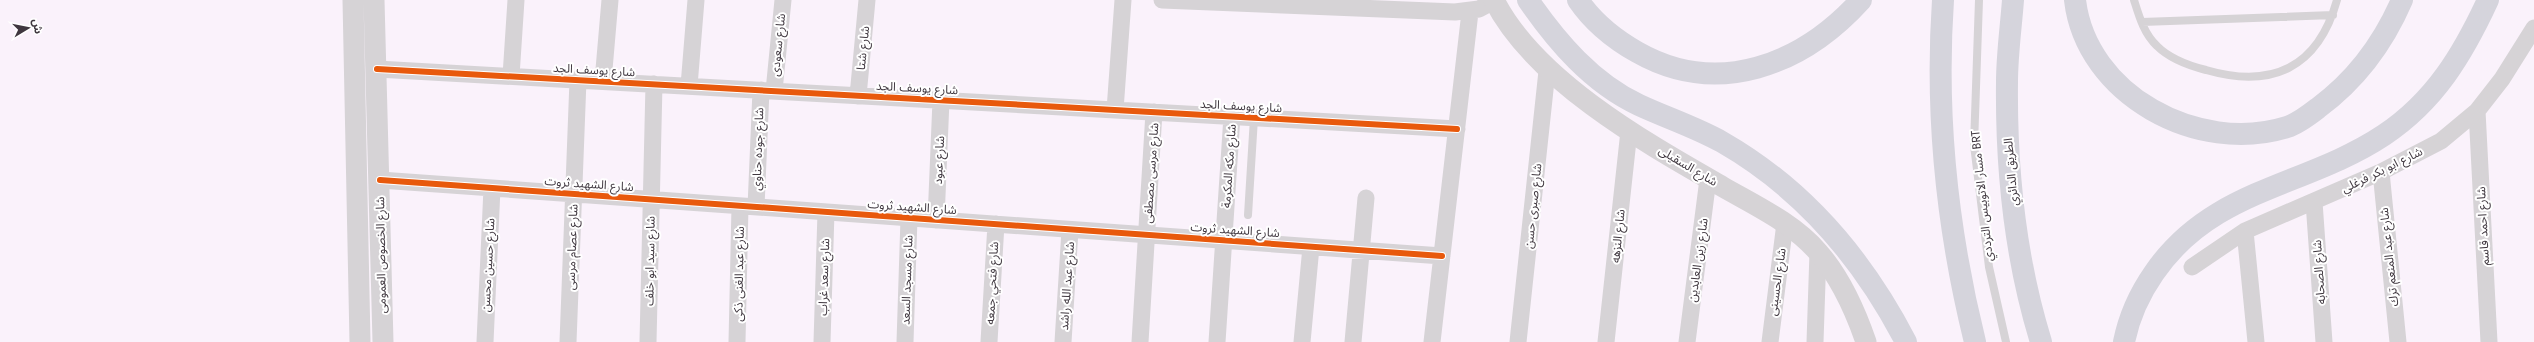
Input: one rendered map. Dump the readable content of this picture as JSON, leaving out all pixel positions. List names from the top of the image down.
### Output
{
  "streets": {
    "highway": ["الطريق الدائري"],
    "street": [
      "شارع سعودى",
      "شارع شتا",
      "شارع يوسف الجد",
      "شارع جوده حناوي",
      "شارع عبود",
      "شارع مكه المكرمة",
      "شارع السقيلى",
      "شارع ابو بكر فرغلي",
      "شارع مرسى مصطفى",
      "شارع الشهيد ثروت",
      "شارع صبرى حسن",
      "شارع احمد قاسم",
      "شارع النزهه",
      "شارع عصام مرسى",
      "شارع الخصوص العمومى",
      "شارع عبد المنعم ترك",
      "شارع زين العابدين",
      "شارع سيد ابو خلف",
      "شارع حسين محسن",
      "شارع الصحابه",
      "شارع عبد الغنى ذكى",
      "شارع سعد غراب",
      "شارع مسجد السعد",
      "شارع الحسينى",
      "شارع فتحي جمعه",
      "شارع عبد الله راشد"
    ],
    "lane": ["مسار الاتوبيس الترددي BRT"]
  },
  "crossings": [
    ["شارع سعودى", "شارع يوسف الجد"],
    ["شارع سعودى", "شارع جوده حناوي"],
    ["شارع شتا", "شارع يوسف الجد"],
    ["شارع يوسف الجد", "شارع جوده حناوي"],
    ["شارع يوسف الجد", "شارع عبود"],
    ["شارع يوسف الجد", "شارع مكه المكرمة"],
    ["شارع يوسف الجد", "شارع مرسى مصطفى"],
    ["شارع يوسف الجد", "شارع عصام مرسى"],
    ["شارع يوسف الجد", "شارع الخصوص العمومى"],
    ["شارع يوسف الجد", "شارع سيد ابو خلف"],
    ["شارع جوده حناوي", "شارع الشهيد ثروت"],
    ["شارع جوده حناوي", "شارع عبد الغنى ذكى"],
    ["شارع عبود", "شارع الشهيد ثروت"],
    ["شارع مكه المكرمة", "شارع الشهيد ثروت"],
    ["شارع السقيلى", "شارع صبرى حسن"],
    ["شارع السقيلى", "شارع النزهه"],
    ["شارع السقيلى", "شارع زين العابدين"],
    ["شارع السقيلى", "شارع الحسينى"],
    ["شارع ابو بكر فرغلي", "شارع احمد قاسم"],
    ["شارع ابو بكر فرغلي", "شارع عبد المنعم ترك"],
    ["شارع ابو بكر فرغلي", "شارع الصحابه"],
    ["شارع مرسى مصطفى", "شارع الشهيد ثروت"],
    ["شارع الشهيد ثروت", "شارع عصام مرسى"],
    ["شارع الشهيد ثروت", "شارع الخصوص العمومى"],
    ["شارع الشهيد ثروت", "شارع سيد ابو خلف"],
    ["شارع الشهيد ثروت", "شارع حسين محسن"],
    ["شارع الشهيد ثروت", "شارع عبد الغنى ذكى"],
    ["شارع الشهيد ثروت", "شارع سعد غراب"],
    ["شارع الشهيد ثروت", "شارع مسجد السعد"],
    ["شارع الشهيد ثروت", "شارع فتحي جمعه"],
    ["شارع الشهيد ثروت", "شارع عبد الله راشد"]
  ],
  "north": "right"
}
